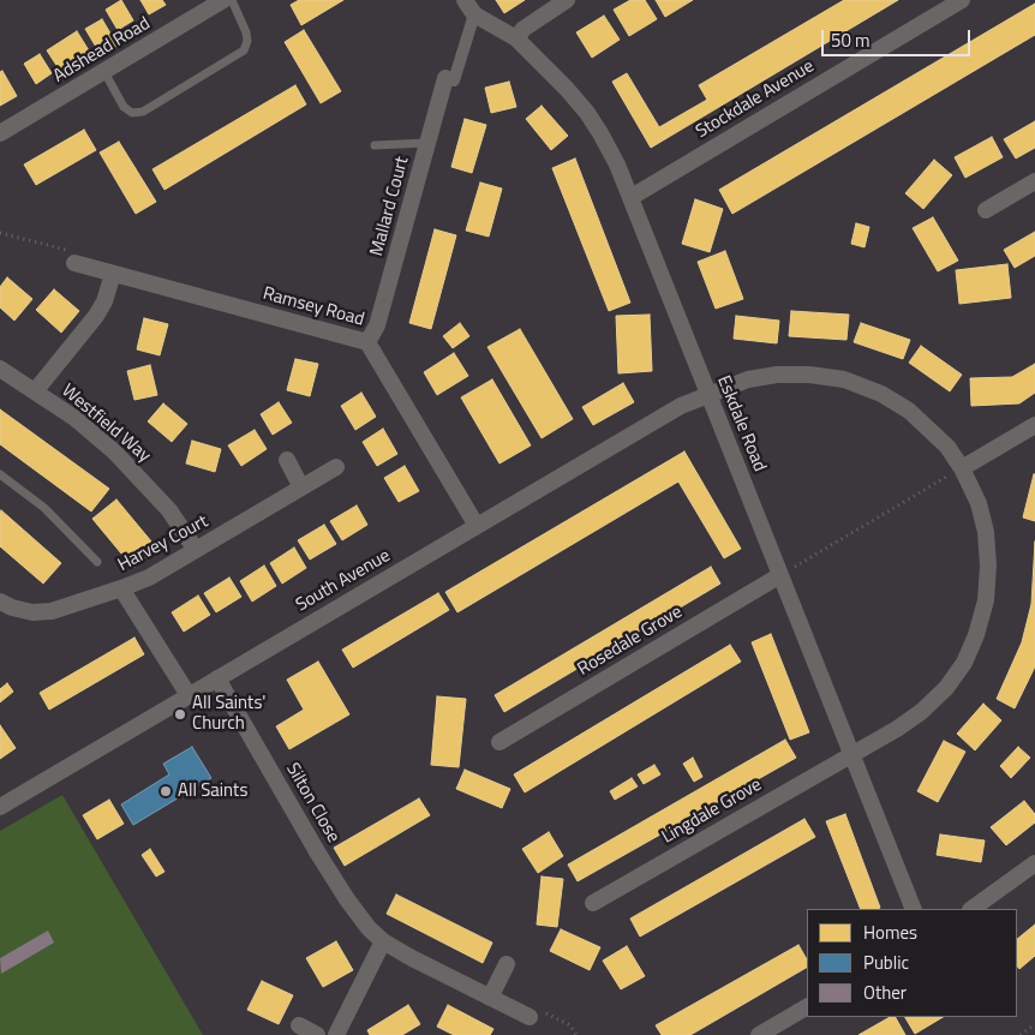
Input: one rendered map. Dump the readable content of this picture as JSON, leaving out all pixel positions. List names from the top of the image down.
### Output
{
  "streets": {
    "street": [
      "Adshead Road",
      "Stockdale Avenue",
      "Mallard Court",
      "Ramsey Road",
      "Westfield Way",
      "Eskdale Road",
      "Harvey Court",
      "South Avenue",
      "Rosedale Grove",
      "Silton Close",
      "Lingdale Grove"
    ]
  },
  "crossings": [
    ["Stockdale Avenue", "Eskdale Road"],
    ["Mallard Court", "Ramsey Road"],
    ["Ramsey Road", "South Avenue"],
    ["Westfield Way", "Harvey Court"],
    ["Eskdale Road", "South Avenue"],
    ["Eskdale Road", "Rosedale Grove"],
    ["Eskdale Road", "Lingdale Grove"],
    ["South Avenue", "Silton Close"],
    ["South Avenue", "Lingdale Grove"]
  ],
  "places": ["All Saints' Church", "All Saints"],
  "legend": ["Homes", "Public", "Other"],
  "scale_bar": "50 m"
}
